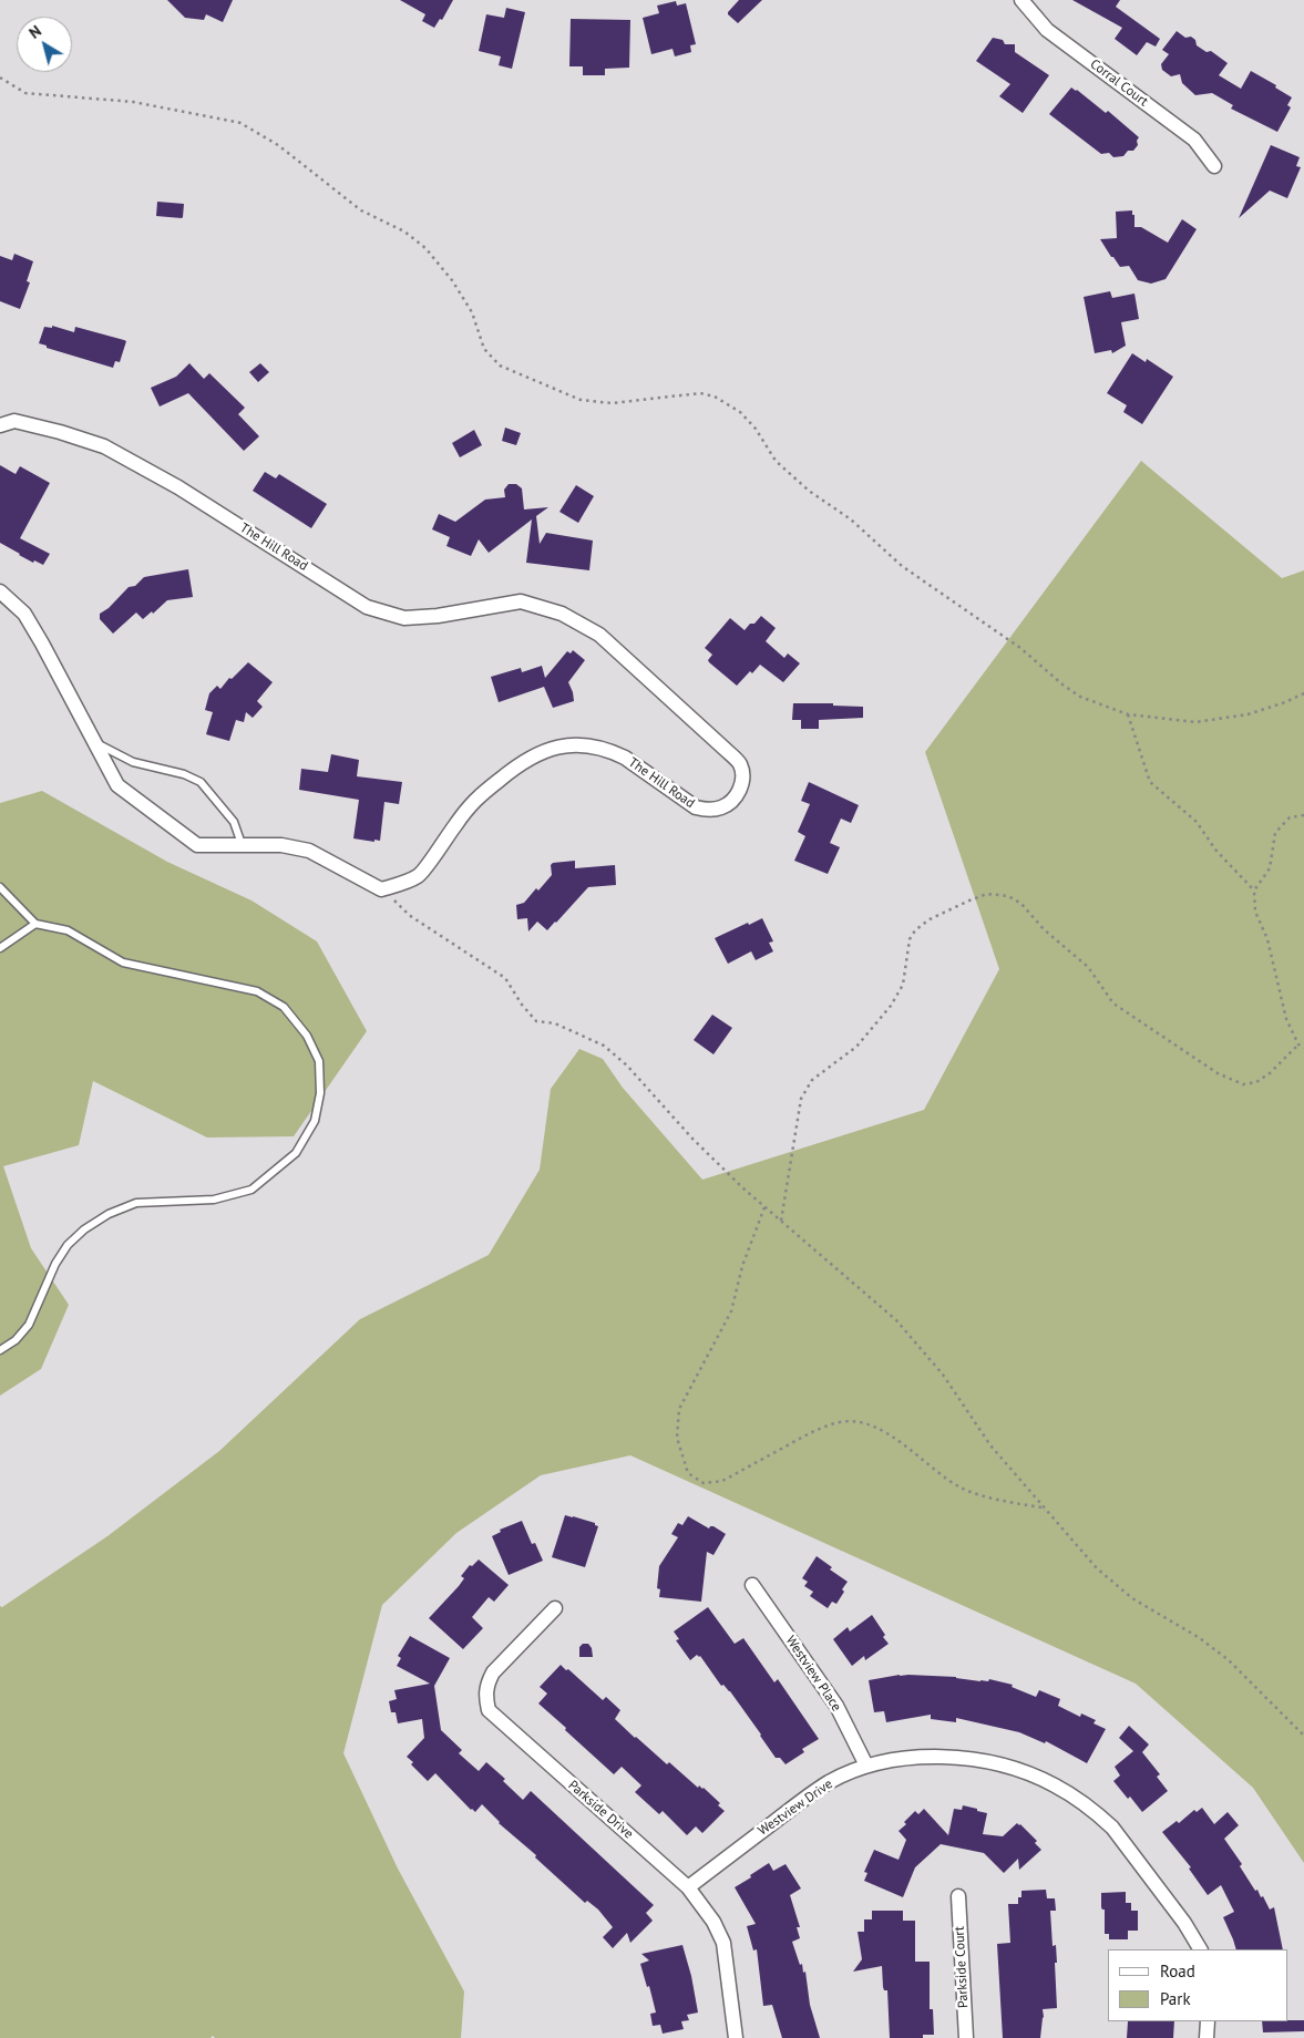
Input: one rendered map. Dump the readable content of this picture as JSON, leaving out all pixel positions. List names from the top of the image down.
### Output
{
  "streets": {
    "street": [
      "Corral Court",
      "The Hill Road",
      "Westview Place",
      "Westview Drive",
      "Parkside Drive",
      "Parkside Court"
    ]
  },
  "crossings": [
    ["Westview Place", "Westview Drive"],
    ["Westview Drive", "Parkside Drive"]
  ],
  "legend": ["Road", "Park"],
  "north": "top left"
}
